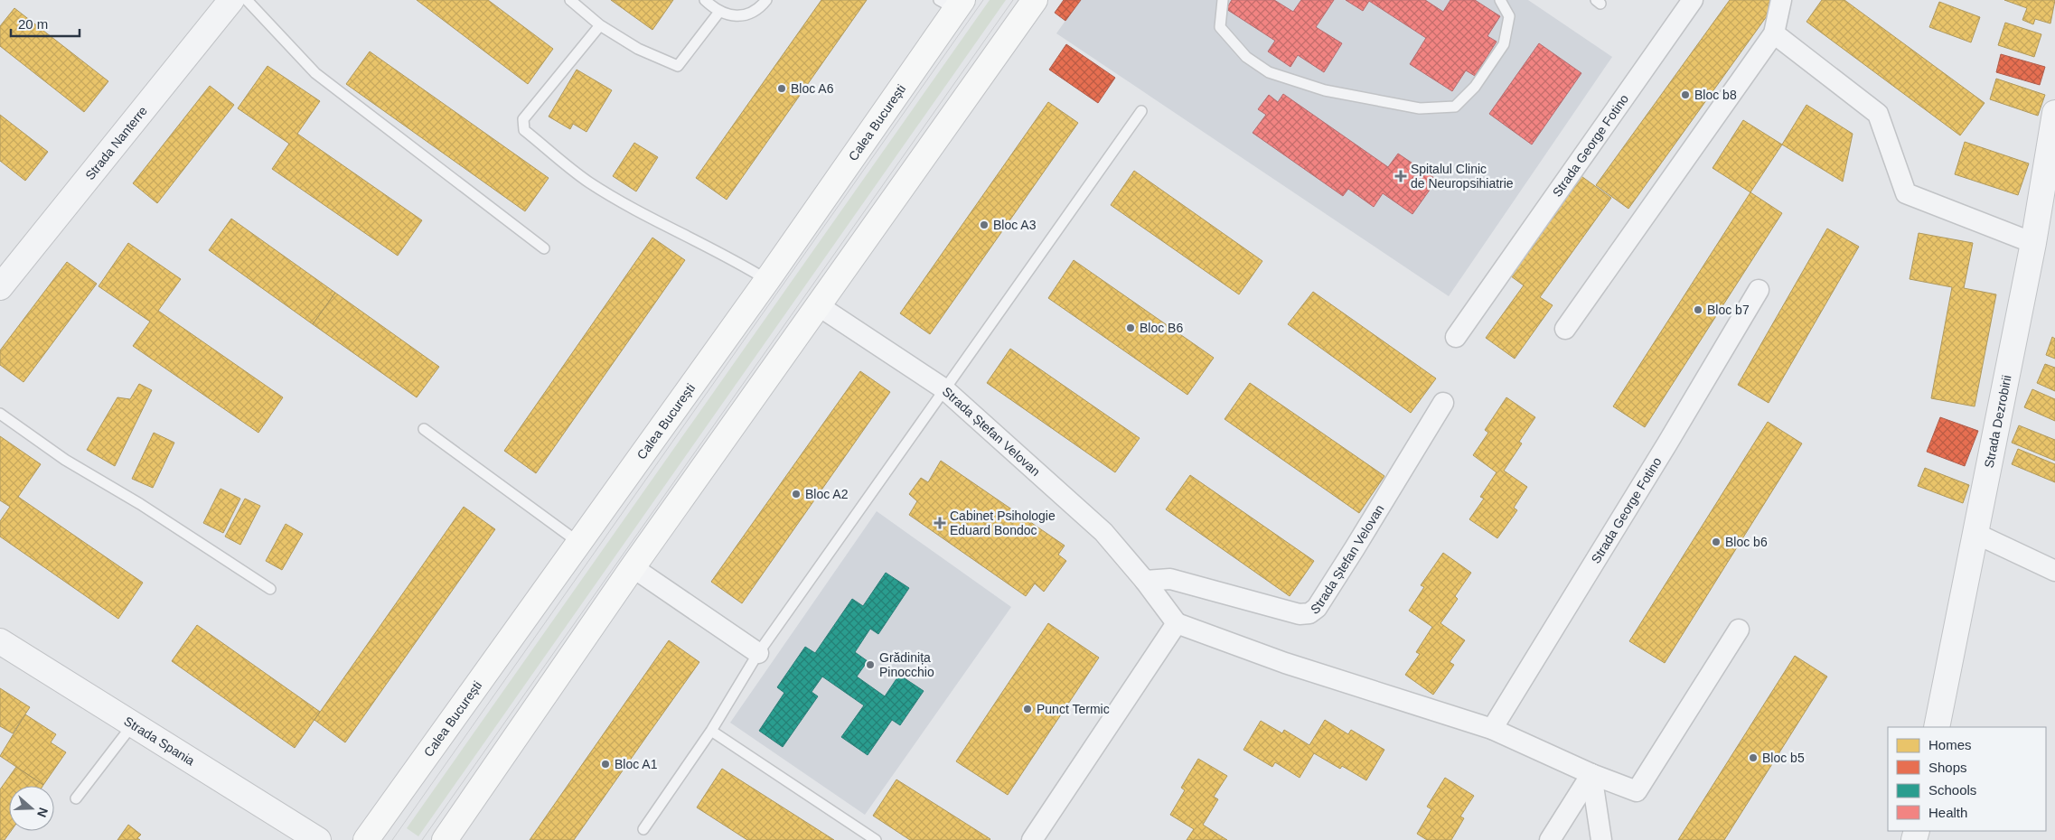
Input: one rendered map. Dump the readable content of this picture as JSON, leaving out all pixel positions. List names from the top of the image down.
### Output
{
  "streets": {
    "main road": ["Calea București"],
    "street": [
      "Strada Nanterre",
      "Strada George Fotino",
      "Strada Dezrobirii",
      "Strada Ștefan Velovan",
      "Strada Spania"
    ]
  },
  "places": {
    "other": [
      "Bloc A6",
      "Bloc b8",
      "Bloc A3",
      "Bloc b7",
      "Bloc B6",
      "Bloc A2",
      "Bloc b6",
      "Grădinița Pinocchio",
      "Punct Termic",
      "Bloc b5",
      "Bloc A1"
    ],
    "health": ["Spitalul Clinic de Neuropsihiatrie", "Cabinet Psihologie Eduard Bondoc"]
  },
  "legend": [
    "Homes",
    "Shops",
    "Schools",
    "Health"
  ],
  "scale_bar": "20 m",
  "north": "right"
}
